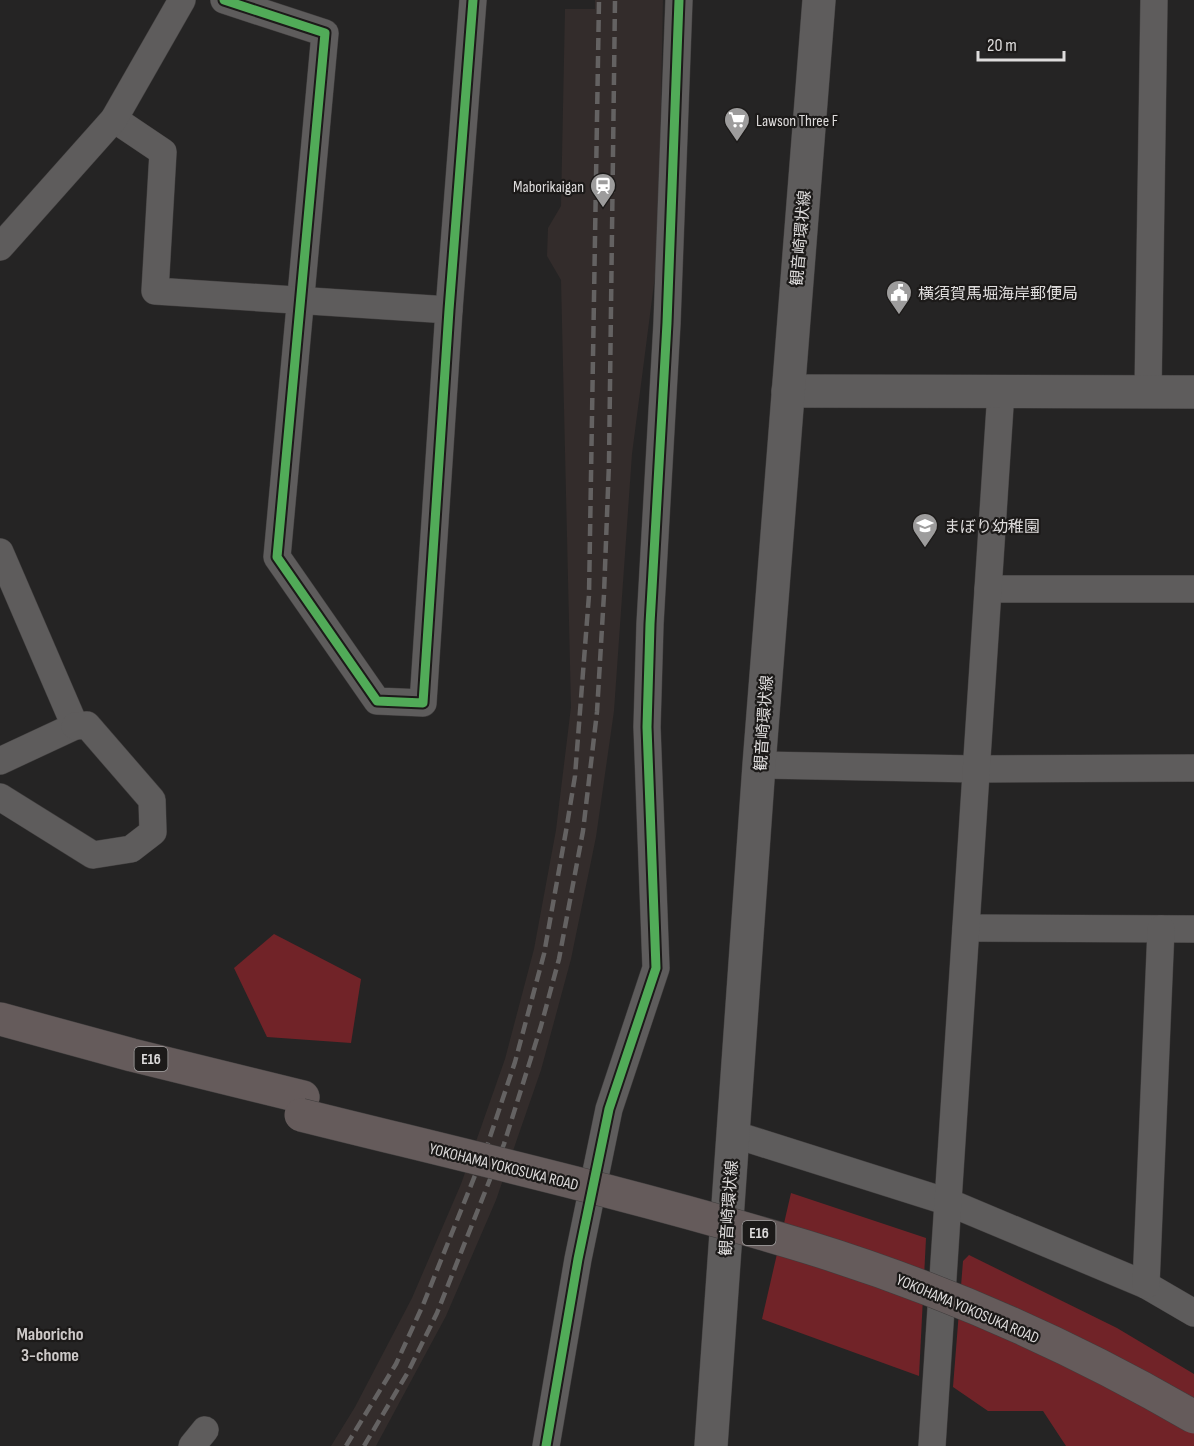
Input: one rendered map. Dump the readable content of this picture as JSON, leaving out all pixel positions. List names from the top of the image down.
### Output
{
  "streets": {
    "highway": ["E16", "YOKOHAMA YOKOSUKA ROAD"],
    "main road": ["観音崎環状線"]
  },
  "districts": ["Maboricho 3-chome"],
  "places": {
    "supermarket": ["Lawson Three F"],
    "station": ["Maborikaigan"],
    "public building": ["横須賀馬堀海岸郵便局"],
    "school or university": ["まぼり幼稚園"]
  },
  "scale_bar": "20 m"
}
